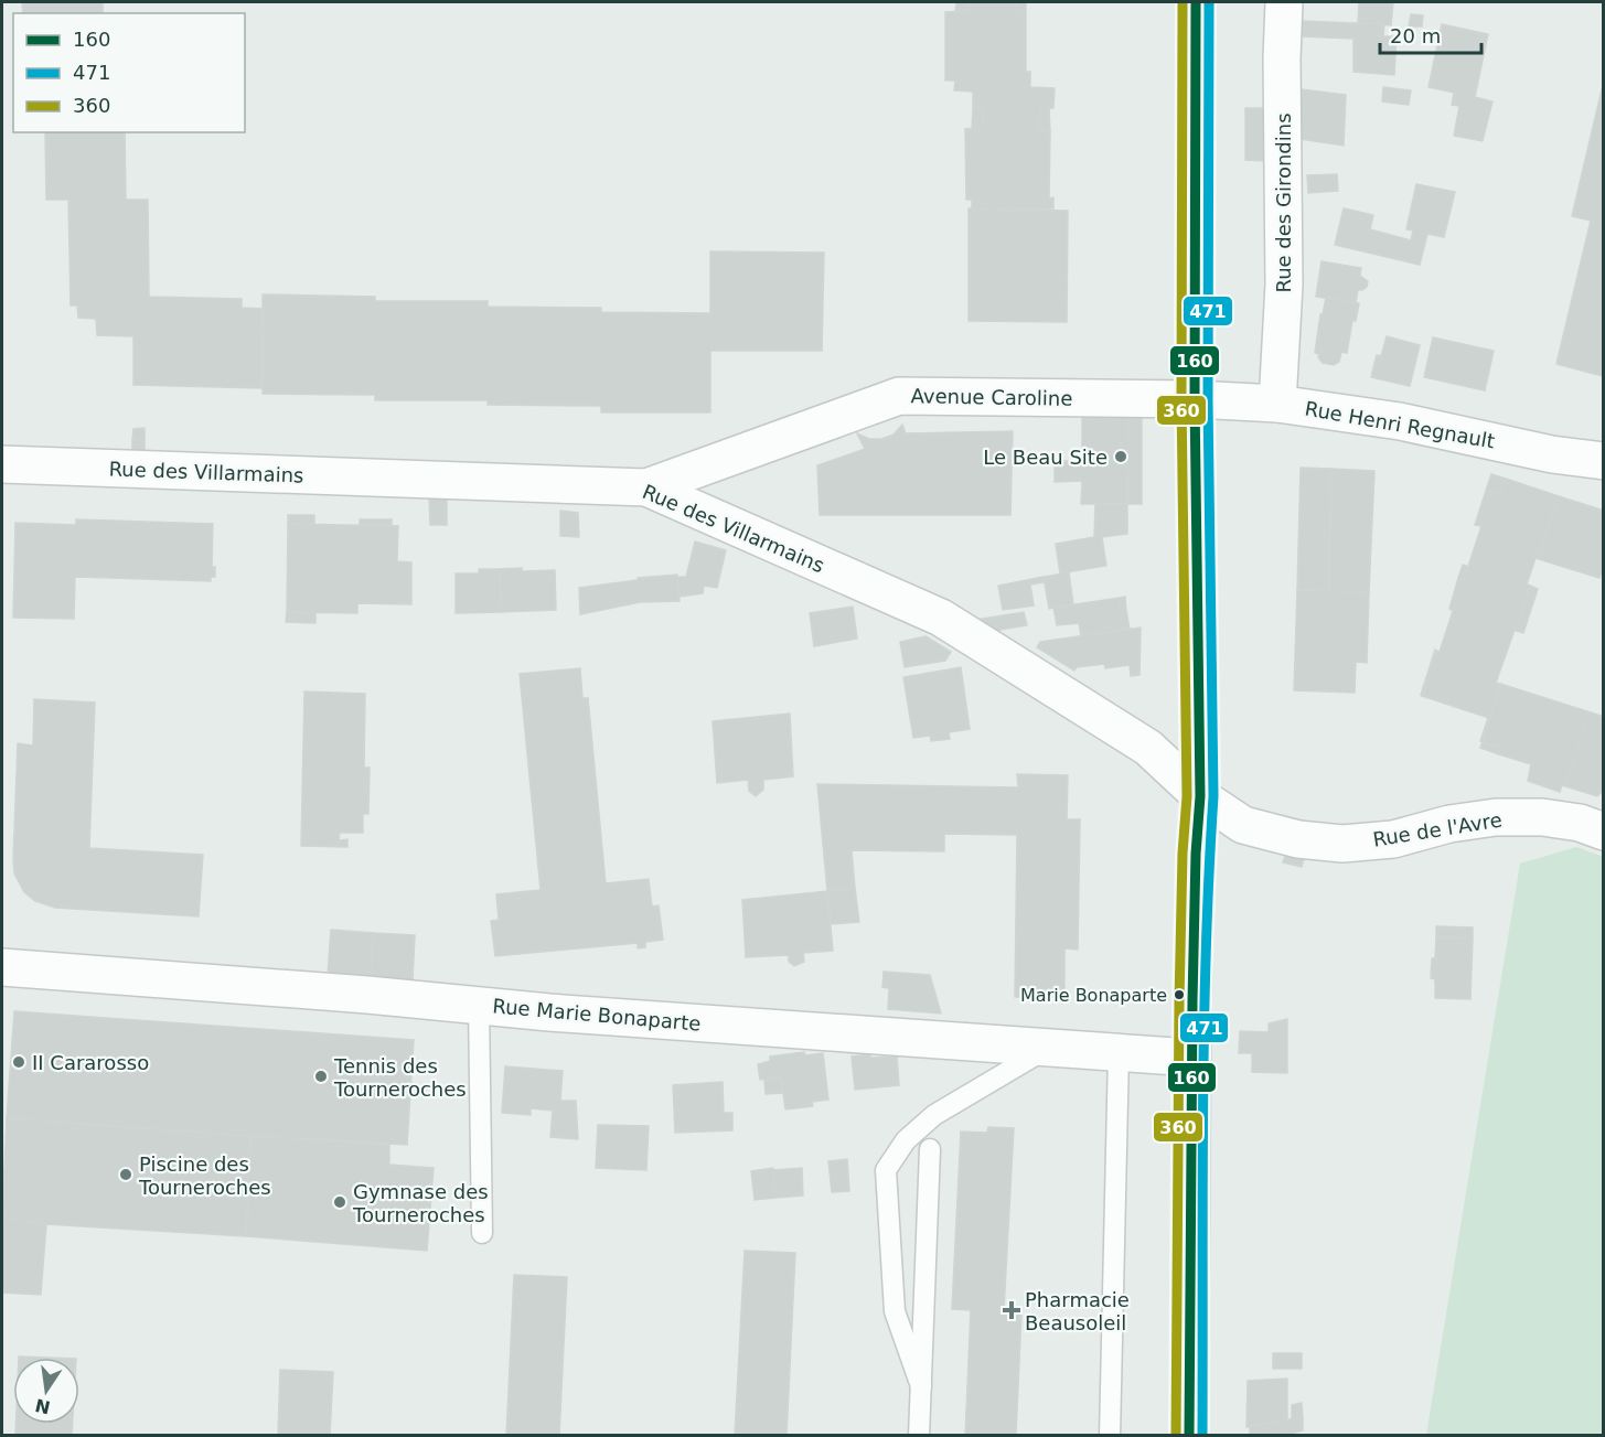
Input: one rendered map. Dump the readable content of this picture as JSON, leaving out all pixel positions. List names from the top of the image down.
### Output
{
  "streets": {
    "street": [
      "Rue des Girondins",
      "Avenue Caroline",
      "Rue Henri Regnault",
      "Rue des Villarmains",
      "Rue de l'Avre",
      "Rue Marie Bonaparte"
    ]
  },
  "crossings": [
    ["Rue des Girondins", "Rue Henri Regnault"],
    ["Avenue Caroline", "Rue Henri Regnault"],
    ["Avenue Caroline", "Rue des Villarmains"],
    ["Rue des Villarmains", "Rue de l'Avre"]
  ],
  "places": {
    "other": [
      "Le Beau Site",
      "Marie Bonaparte",
      "II Cararosso",
      "Tennis des Tourneroches",
      "Piscine des Tourneroches",
      "Gymnase des Tourneroches"
    ],
    "health": ["Pharmacie Beausoleil"]
  },
  "lines": ["transit line 160", "transit line 471", "transit line 360"],
  "legend": ["160", "471", "360"],
  "scale_bar": "20 m",
  "north": "bottom"
}
